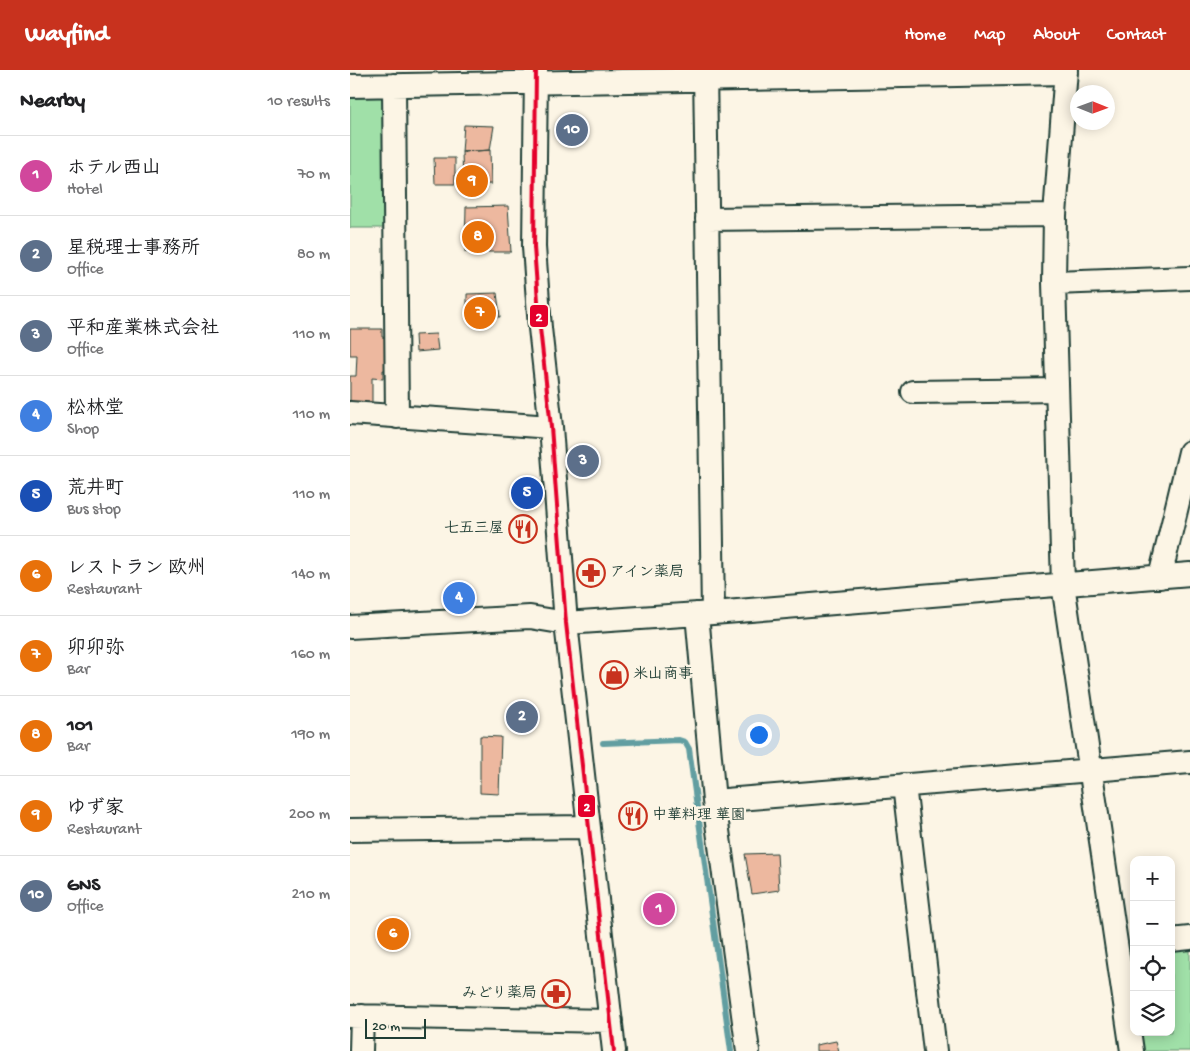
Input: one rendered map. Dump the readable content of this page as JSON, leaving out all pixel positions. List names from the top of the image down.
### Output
{
  "places": {
    "restaurant": ["七五三屋", "中華料理 華園"],
    "pharmacy": ["アイン薬局", "みどり薬局"],
    "shop": ["米山商事"]
  },
  "lines": ["transit line 2"],
  "scale_bar": "20 m",
  "north": "right",
  "page": {
    "header": "Wayfind",
    "nav": [
      "Home",
      "Map",
      "About",
      "Contact"
    ],
    "heading": ["Nearby", "10 results"],
    "pins": [
      "10",
      "9",
      "8",
      "7",
      "3",
      "5",
      "4",
      "2",
      "1",
      "6"
    ],
    "list": [
      {
        "mark": "1",
        "name": "ホテル西山",
        "note": "Hotel",
        "value": "70 m"
      },
      {
        "mark": "2",
        "name": "星税理士事務所",
        "note": "Office",
        "value": "80 m"
      },
      {
        "mark": "3",
        "name": "平和産業株式会社",
        "note": "Office",
        "value": "110 m"
      },
      {
        "mark": "4",
        "name": "松林堂",
        "note": "Shop",
        "value": "110 m"
      },
      {
        "mark": "5",
        "name": "荒井町",
        "note": "Bus stop",
        "value": "110 m"
      },
      {
        "mark": "6",
        "name": "レストラン 欧州",
        "note": "Restaurant",
        "value": "140 m"
      },
      {
        "mark": "7",
        "name": "卯卯弥",
        "note": "Bar",
        "value": "160 m"
      },
      {
        "mark": "8",
        "name": "101",
        "note": "Bar",
        "value": "190 m"
      },
      {
        "mark": "9",
        "name": "ゆず家",
        "note": "Restaurant",
        "value": "200 m"
      },
      {
        "mark": "10",
        "name": "GNS",
        "note": "Office",
        "value": "210 m"
      }
    ],
    "map_buttons": ["+", "−"],
    "scale": "20 m"
  }
}
